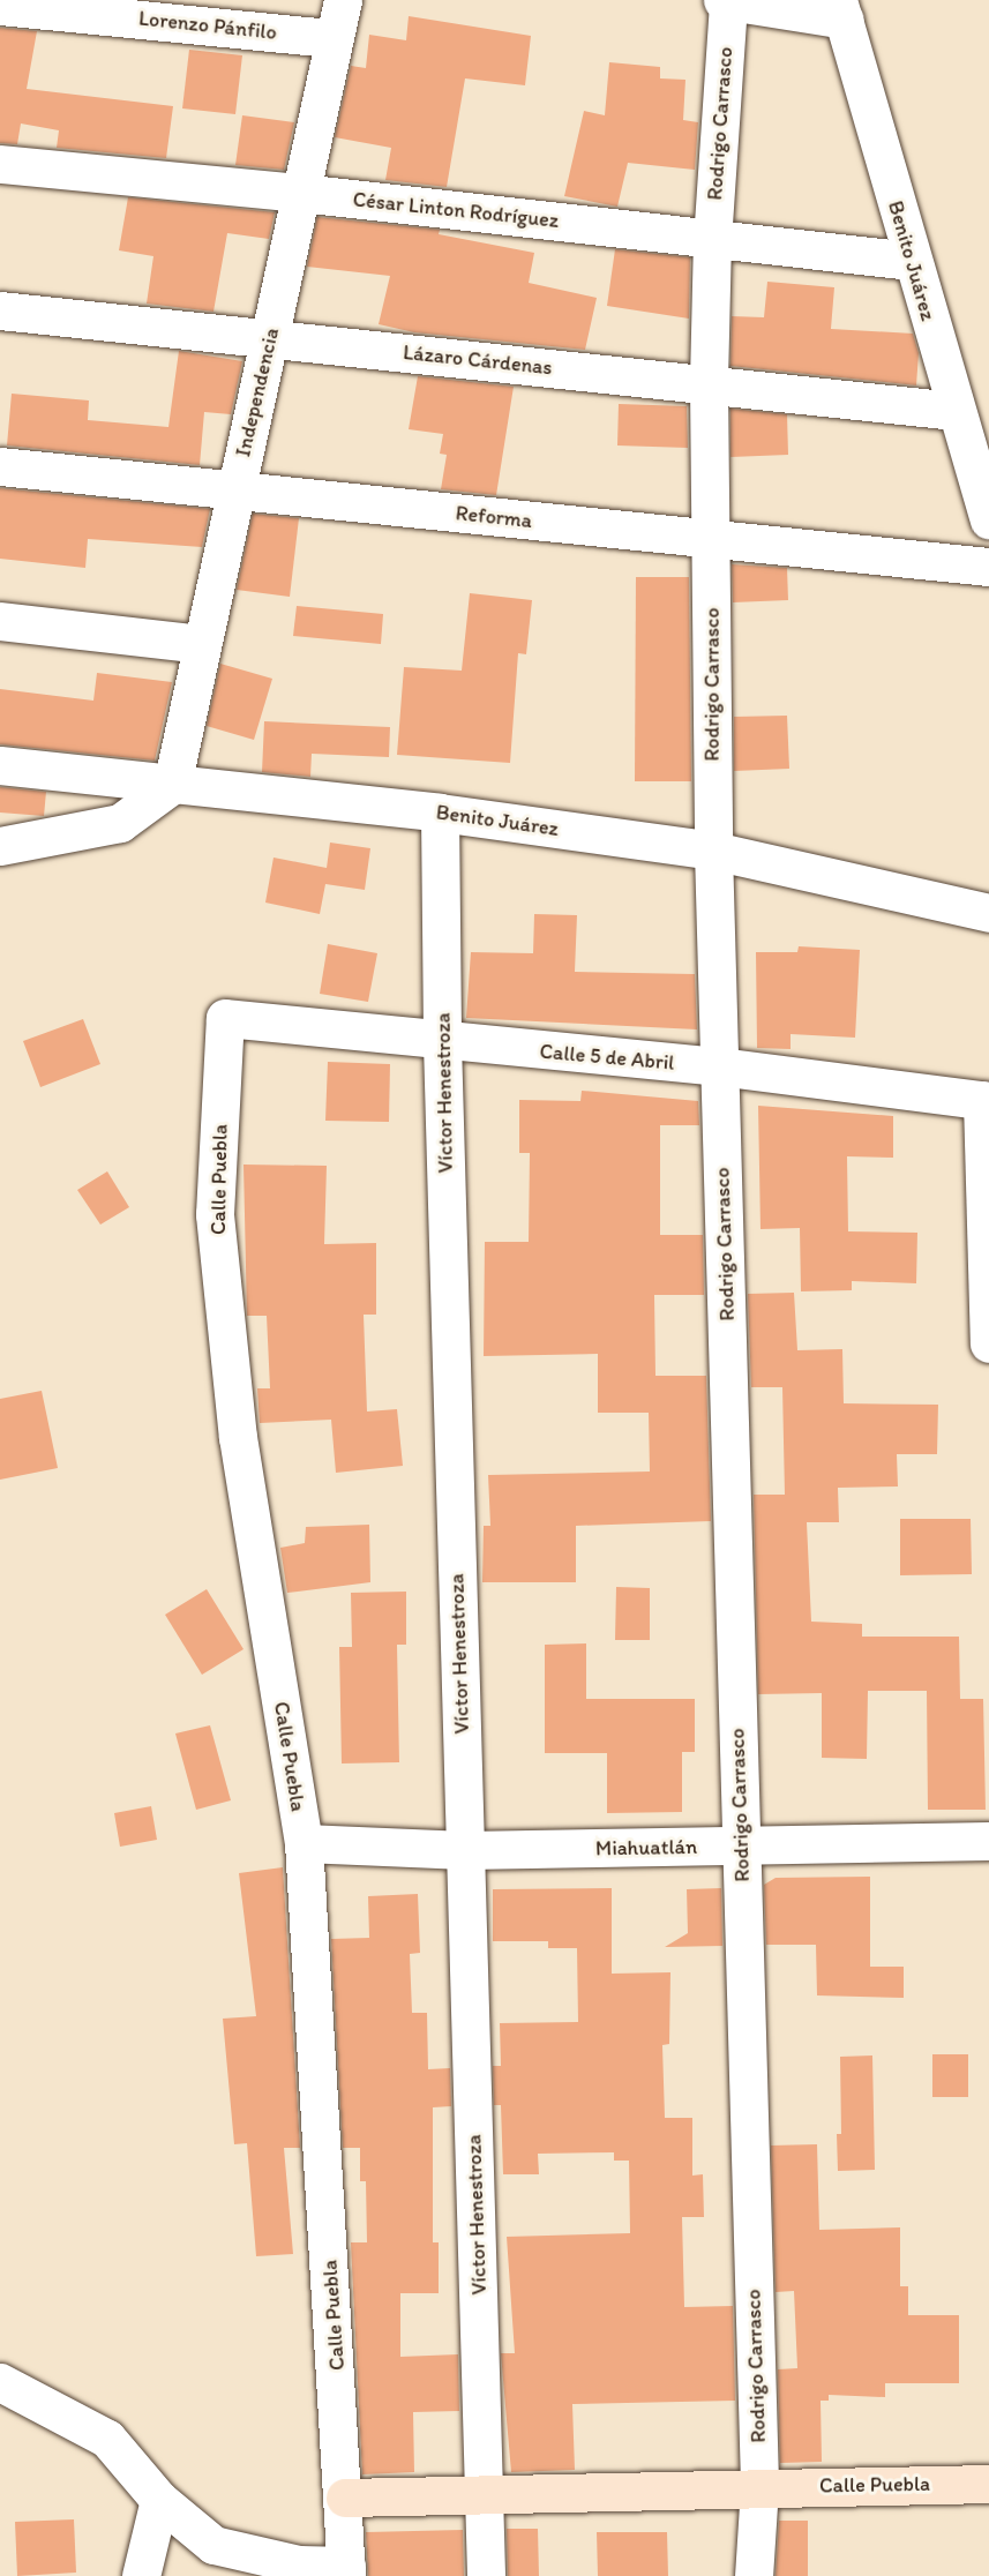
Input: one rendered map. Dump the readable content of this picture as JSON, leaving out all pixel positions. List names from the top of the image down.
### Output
{
  "streets": {
    "street": [
      "Lorenzo Pánfilo",
      "Rodrigo Carrasco",
      "César Linton Rodríguez",
      "Benito Juárez",
      "Lázaro Cárdenas",
      "Independencia",
      "Reforma",
      "Calle 5 de Abril",
      "Víctor Henestroza",
      "Calle Puebla",
      "Miahuatlán"
    ]
  },
  "crossings": [
    ["Lorenzo Pánfilo", "Independencia"],
    ["Rodrigo Carrasco", "César Linton Rodríguez"],
    ["Rodrigo Carrasco", "Benito Juárez"],
    ["Rodrigo Carrasco", "Lázaro Cárdenas"],
    ["Rodrigo Carrasco", "Reforma"],
    ["Rodrigo Carrasco", "Calle 5 de Abril"],
    ["Rodrigo Carrasco", "Calle Puebla"],
    ["Rodrigo Carrasco", "Miahuatlán"],
    ["César Linton Rodríguez", "Benito Juárez"],
    ["César Linton Rodríguez", "Independencia"],
    ["Benito Juárez", "Lázaro Cárdenas"],
    ["Benito Juárez", "Independencia"],
    ["Benito Juárez", "Víctor Henestroza"],
    ["Lázaro Cárdenas", "Independencia"],
    ["Independencia", "Reforma"],
    ["Calle 5 de Abril", "Víctor Henestroza"],
    ["Calle 5 de Abril", "Calle Puebla"],
    ["Víctor Henestroza", "Calle Puebla"],
    ["Víctor Henestroza", "Miahuatlán"],
    ["Calle Puebla", "Miahuatlán"]
  ]
}
